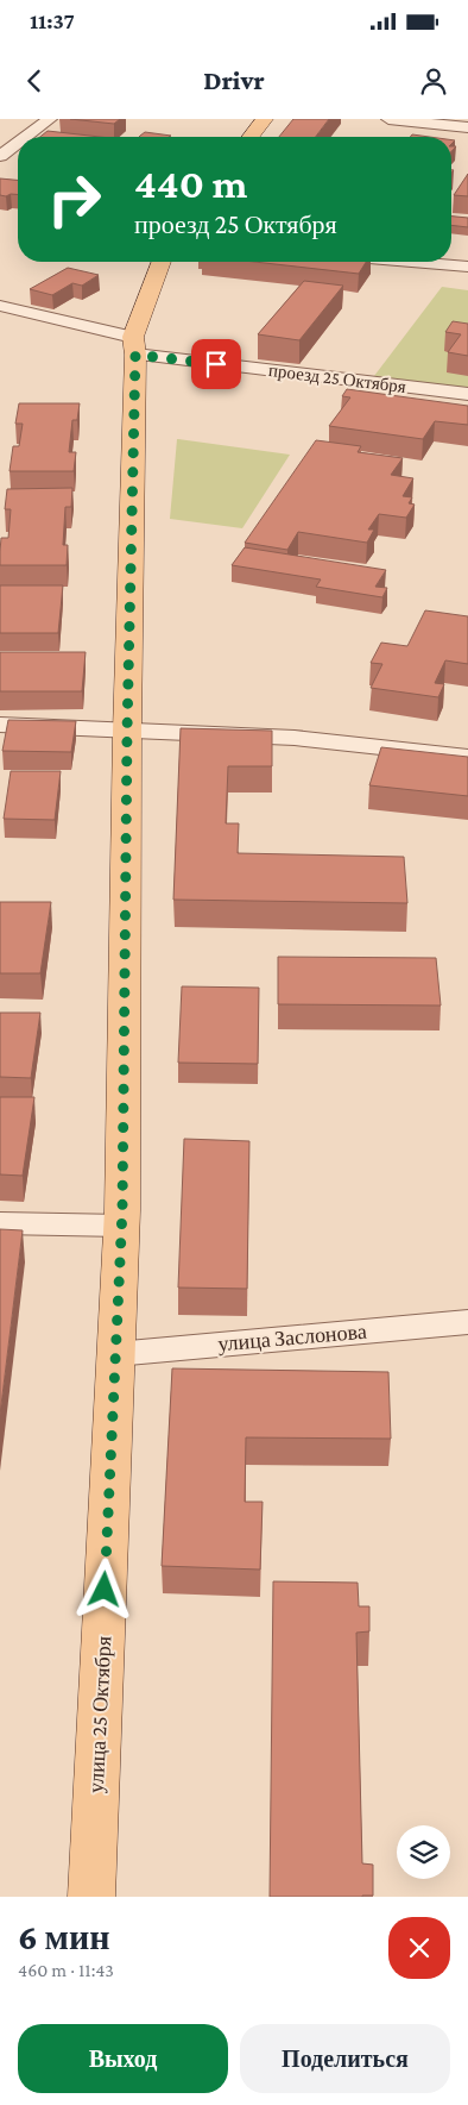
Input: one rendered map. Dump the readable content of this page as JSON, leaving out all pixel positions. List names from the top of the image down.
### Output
{
  "streets": {
    "main road": ["улица 25 Октября"],
    "street": ["проезд 25 Октября", "улица Заслонова"]
  },
  "crossings": [
    ["проезд 25 Октября", "улица 25 Октября"],
    ["улица Заслонова", "улица 25 Октября"]
  ],
  "page": {
    "status": "11:37",
    "header": "Drivr",
    "turn": ["440 m", "проезд 25 Октября"],
    "heading": ["6 мин", "460 m · 11:43"],
    "buttons": ["Выход", "Поделиться"]
  }
}
